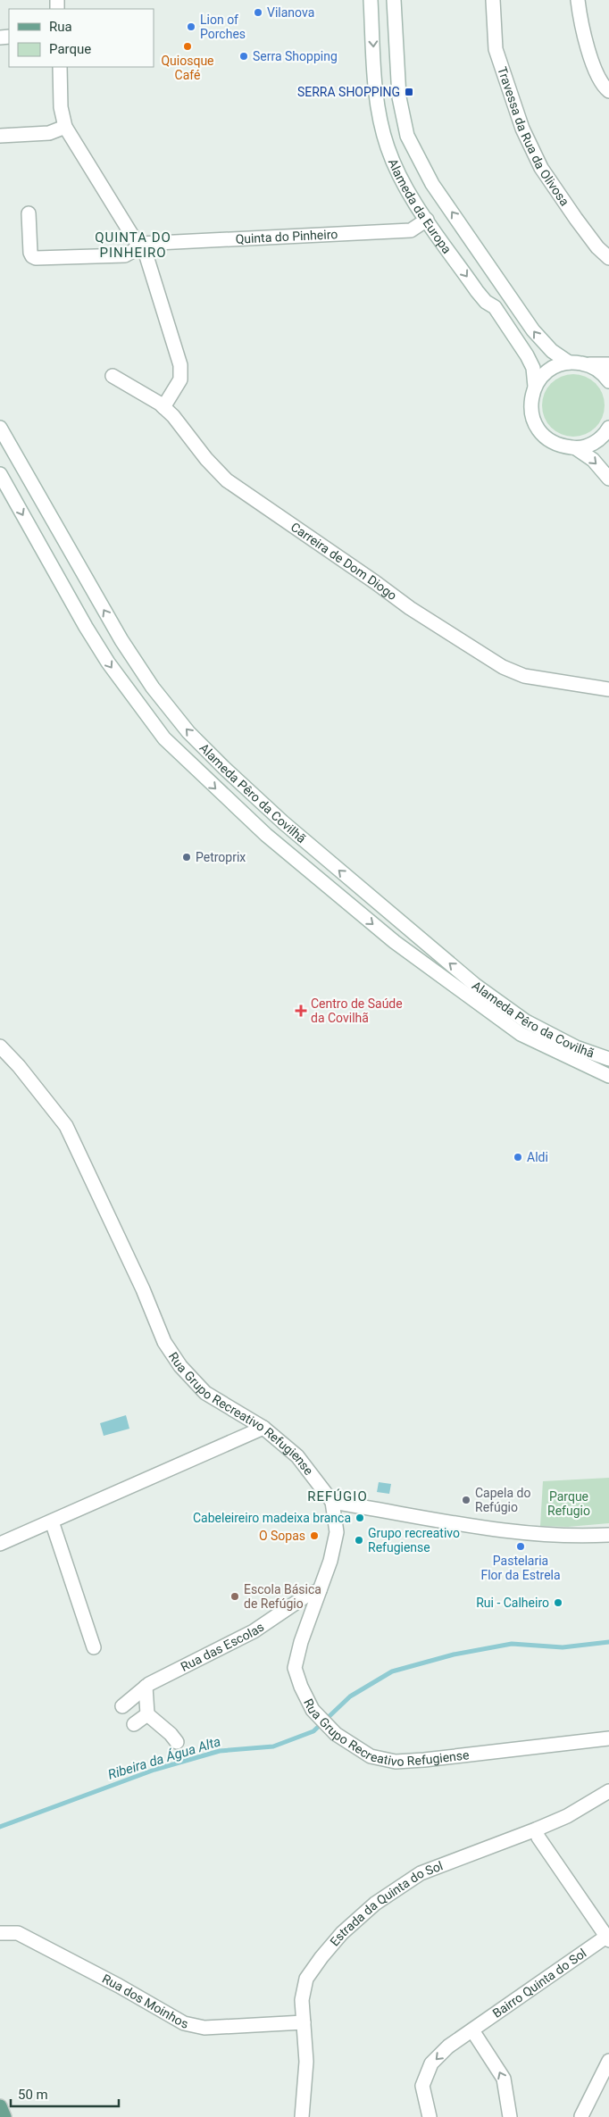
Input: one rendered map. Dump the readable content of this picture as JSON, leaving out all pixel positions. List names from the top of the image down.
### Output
{
  "streets": {
    "street": [
      "Travessa da Rua da Olivosa",
      "Alameda da Europa",
      "Quinta do Pinheiro",
      "Carreira de Dom Diogo",
      "Alameda Pêro da Covilhã",
      "Rua Grupo Recreativo Refugiense",
      "Rua das Escolas",
      "Estrada da Quinta do Sol",
      "Bairro Quinta do Sol",
      "Rua dos Moinhos"
    ]
  },
  "crossings": [
    ["Alameda da Europa", "Quinta do Pinheiro"],
    ["Rua Grupo Recreativo Refugiense", "Rua das Escolas"],
    ["Estrada da Quinta do Sol", "Bairro Quinta do Sol"],
    ["Estrada da Quinta do Sol", "Rua dos Moinhos"]
  ],
  "districts": ["QUINTA DO PINHEIRO", "REFÚGIO"],
  "water": ["Ribeira da Água Alta"],
  "parks": ["Parque Refugio"],
  "places": {
    "other": [
      "Vilanova",
      "Lion of Porches",
      "Quiosque Café",
      "Serra Shopping",
      "Petroprix",
      "Aldi",
      "Capela do Refúgio",
      "Cabeleireiro madeixa branca",
      "O Sopas",
      "Grupo recreativo Refugiense",
      "Pastelaria Flor da Estrela",
      "Escola Básica de Refúgio",
      "Rui - Calheiro"
    ],
    "transit": ["SERRA SHOPPING"],
    "health": ["Centro de Saúde da Covilhã"]
  },
  "legend": ["Rua", "Parque"],
  "scale_bar": "50 m"
}
